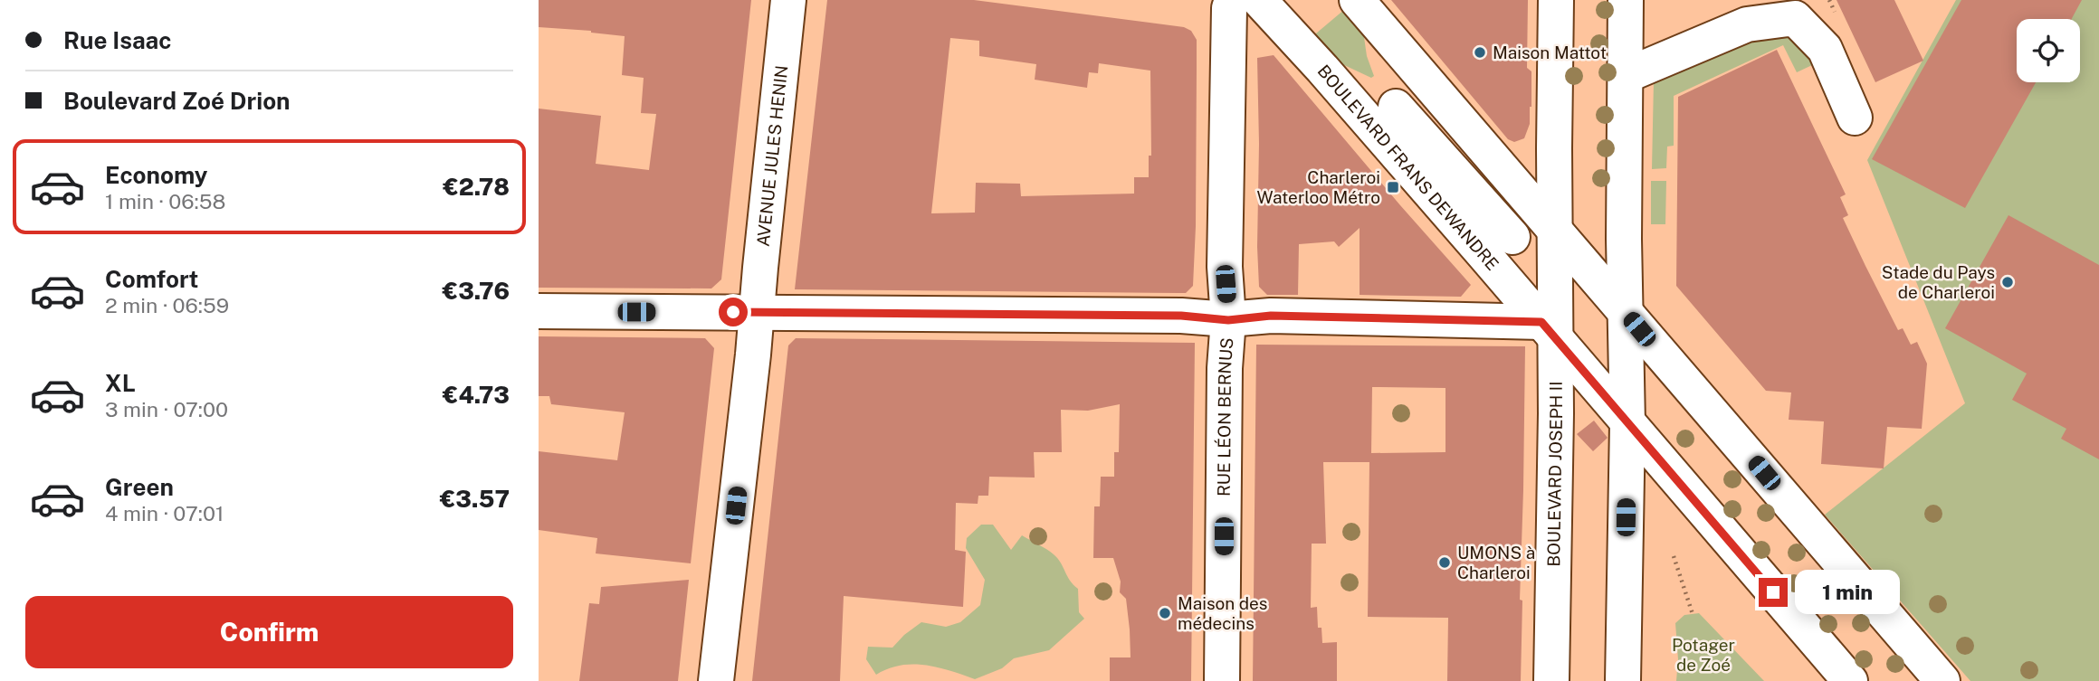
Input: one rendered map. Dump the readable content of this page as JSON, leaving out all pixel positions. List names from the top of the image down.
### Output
{
  "streets": {
    "street": [
      "AVENUE JULES HENIN",
      "BOULEVARD FRANS DEWANDRE",
      "RUE LÉON BERNUS",
      "BOULEVARD JOSEPH II"
    ]
  },
  "crossings": [
    ["BOULEVARD FRANS DEWANDRE", "BOULEVARD JOSEPH II"]
  ],
  "parks": ["Potager de Zoé"],
  "places": {
    "other": [
      "Maison Mattot",
      "Stade du Pays de Charleroi",
      "UMONS à Charleroi",
      "Maison des médecins"
    ],
    "transit": ["Charleroi Waterloo Métro"]
  },
  "page": {
    "banner": ["Rue Isaac", "Boulevard Zoé Drion"],
    "list": [
      {
        "name": "Economy",
        "note": "1 min · 06:58",
        "value": "€2.78"
      },
      {
        "name": "Comfort",
        "note": "2 min · 06:59",
        "value": "€3.76"
      },
      {
        "name": "XL",
        "note": "3 min · 07:00",
        "value": "€4.73"
      },
      {
        "name": "Green",
        "note": "4 min · 07:01",
        "value": "€3.57"
      }
    ],
    "bubble": "1 min",
    "buttons": "Confirm"
  }
}
